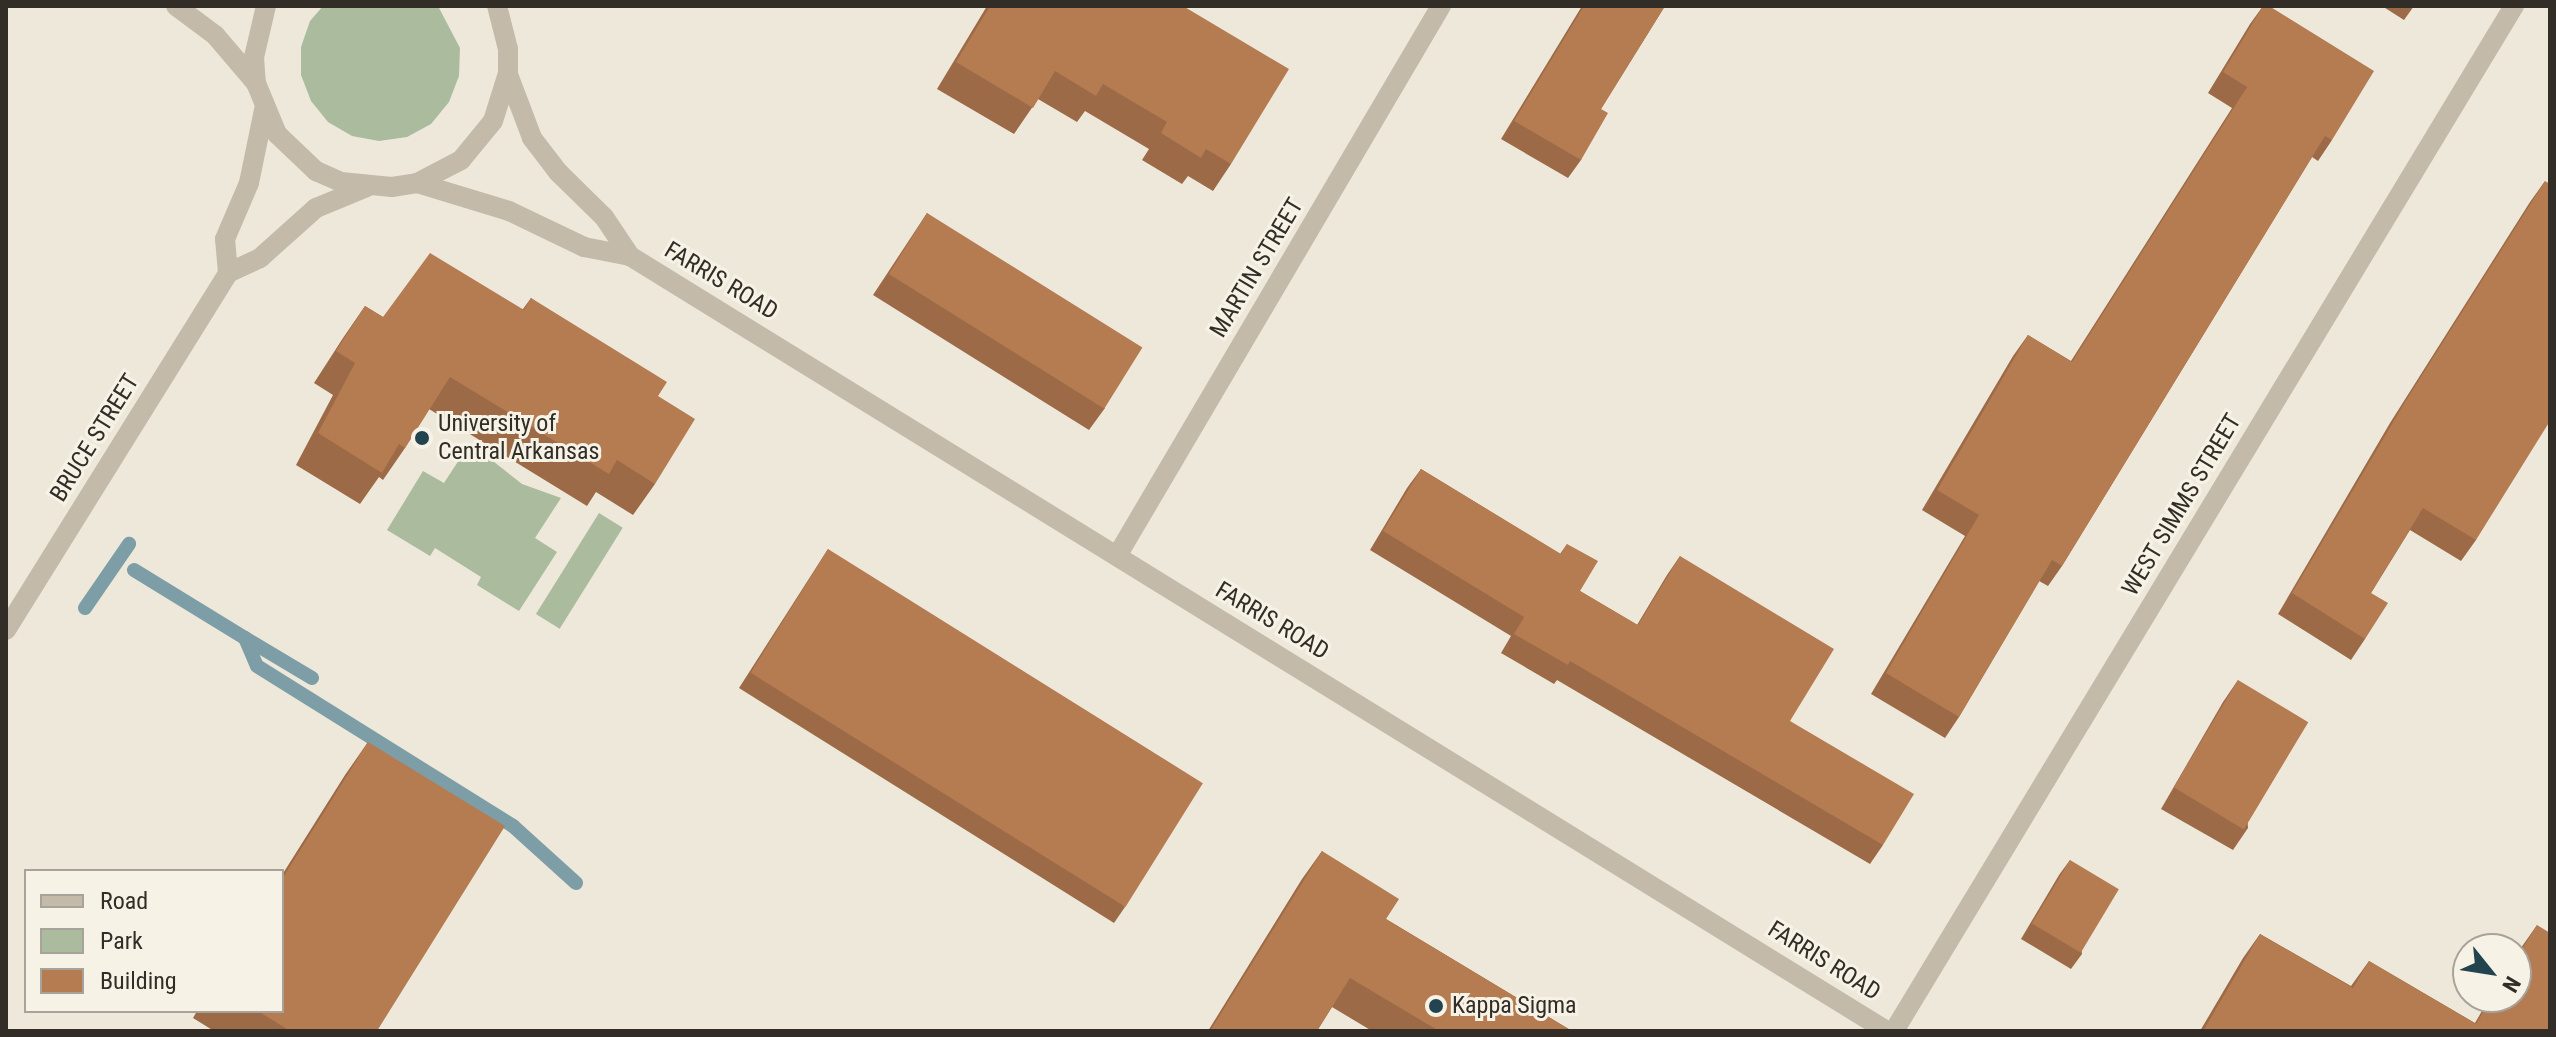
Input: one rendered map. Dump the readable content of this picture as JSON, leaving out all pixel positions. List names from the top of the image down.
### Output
{
  "streets": {
    "street": [
      "MARTIN STREET",
      "FARRIS ROAD",
      "BRUCE STREET",
      "WEST SIMMS STREET"
    ]
  },
  "crossings": [
    ["MARTIN STREET", "FARRIS ROAD"]
  ],
  "places": ["University of Central Arkansas", "Kappa Sigma"],
  "legend": ["Road", "Park", "Building"],
  "north": "bottom right"
}
